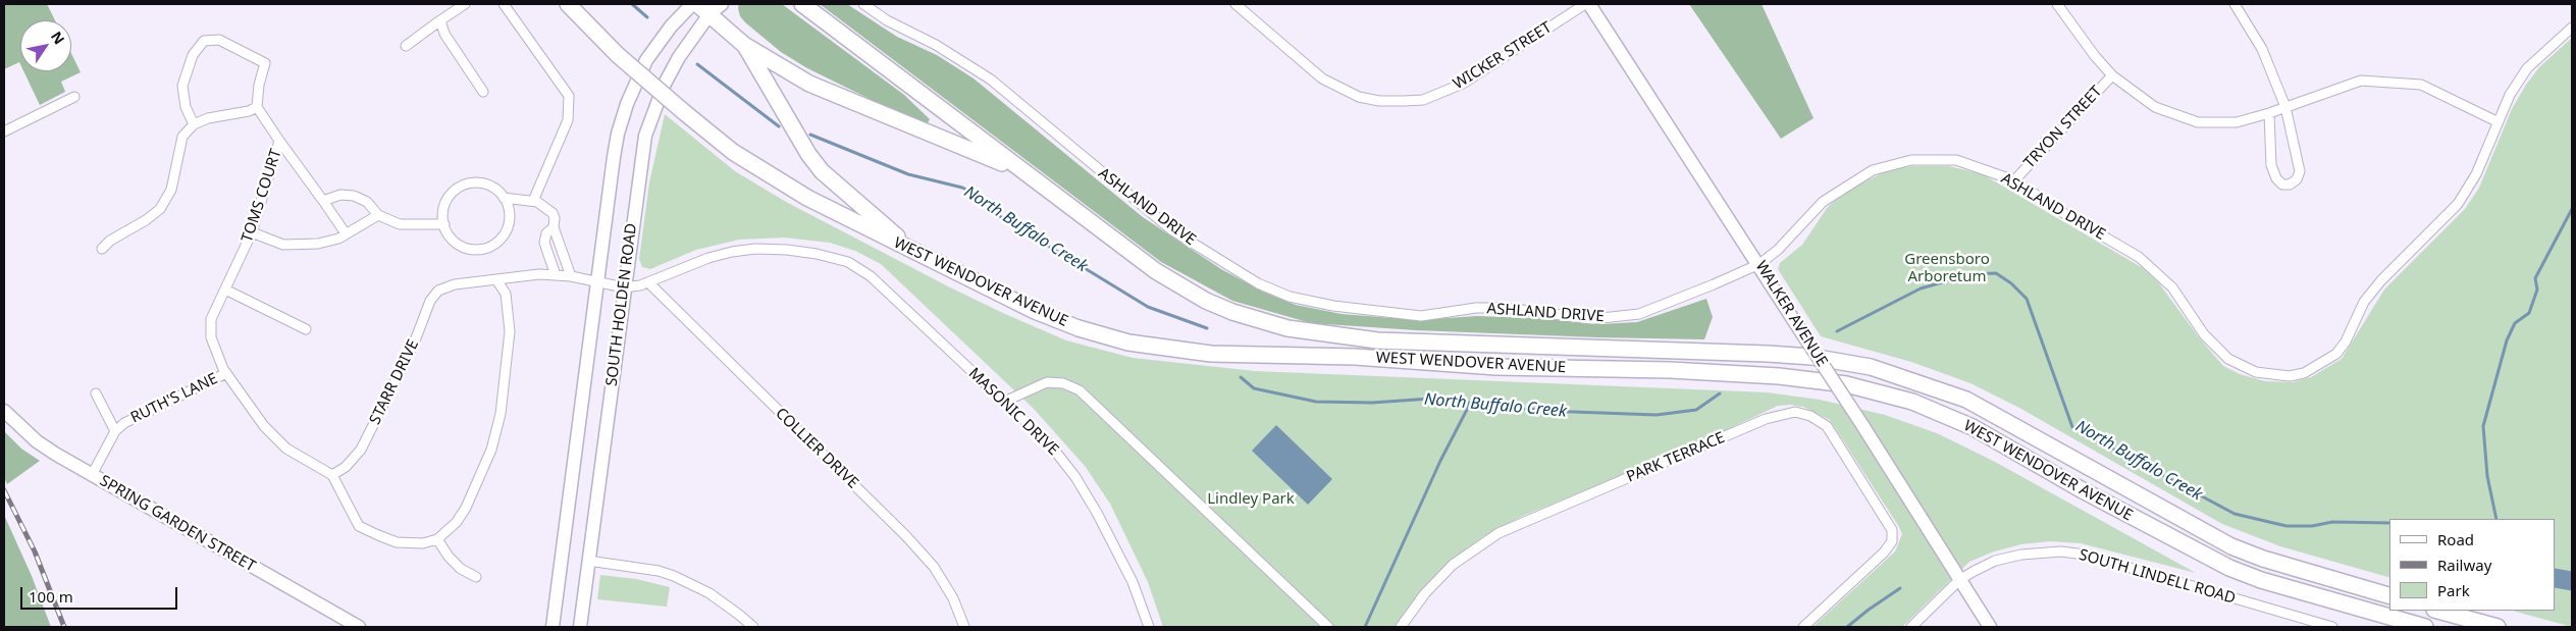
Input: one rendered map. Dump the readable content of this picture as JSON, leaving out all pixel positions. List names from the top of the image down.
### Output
{
  "streets": {
    "highway": ["WEST WENDOVER AVENUE"],
    "main road": ["SOUTH HOLDEN ROAD", "WALKER AVENUE", "SPRING GARDEN STREET"],
    "street": [
      "WICKER STREET",
      "TRYON STREET",
      "TOMS COURT",
      "ASHLAND DRIVE",
      "STARR DRIVE",
      "RUTH'S LANE",
      "MASONIC DRIVE",
      "COLLIER DRIVE",
      "PARK TERRACE",
      "SOUTH LINDELL ROAD"
    ]
  },
  "crossings": [
    ["WICKER STREET", "WALKER AVENUE"],
    ["TRYON STREET", "ASHLAND DRIVE"],
    ["TOMS COURT", "RUTH'S LANE"],
    ["ASHLAND DRIVE", "WALKER AVENUE"],
    ["SOUTH HOLDEN ROAD", "STARR DRIVE"],
    ["WALKER AVENUE", "SOUTH LINDELL ROAD"],
    ["STARR DRIVE", "MASONIC DRIVE"],
    ["STARR DRIVE", "COLLIER DRIVE"],
    ["RUTH'S LANE", "SPRING GARDEN STREET"],
    ["MASONIC DRIVE", "COLLIER DRIVE"]
  ],
  "water": ["North Buffalo Creek"],
  "parks": ["Greensboro Arboretum", "Lindley Park"],
  "legend": ["Road", "Railway", "Park"],
  "scale_bar": "100 m",
  "north": "top right"
}
